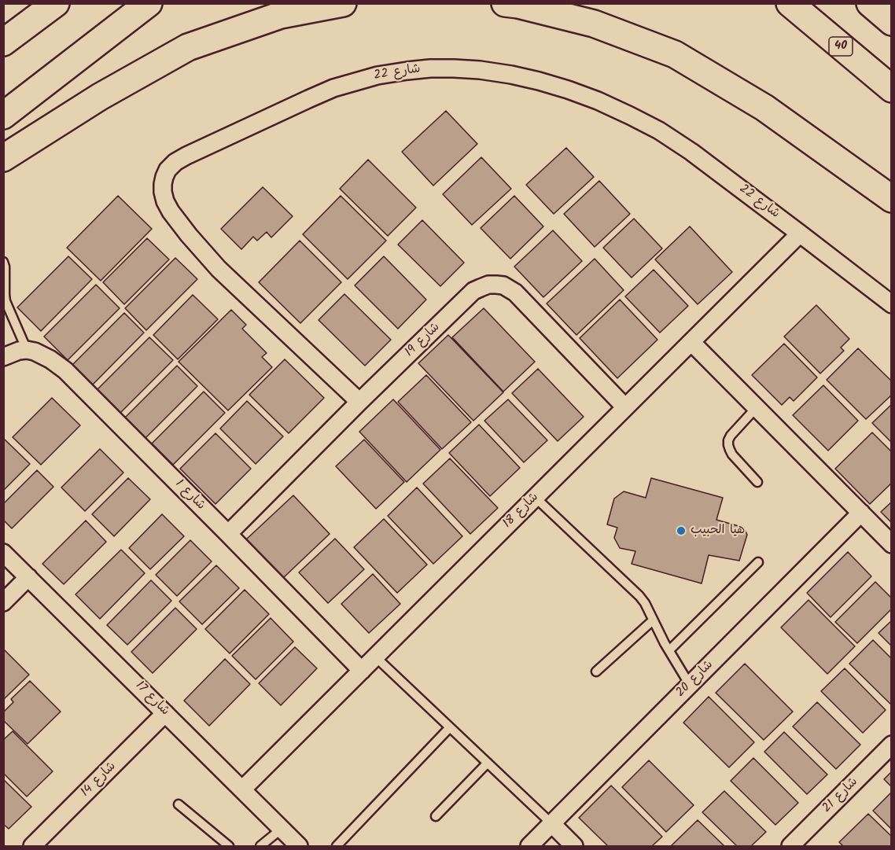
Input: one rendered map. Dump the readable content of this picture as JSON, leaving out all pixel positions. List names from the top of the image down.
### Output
{
  "streets": {
    "highway": ["40"],
    "street": [
      "شارع 22",
      "شارع 19",
      "شارع 1",
      "شارع 18",
      "شارع 20",
      "شارع 17",
      "شارع 14",
      "شارع 21"
    ]
  },
  "crossings": [
    ["شارع 22", "شارع 19"],
    ["شارع 22", "شارع 18"],
    ["شارع 19", "شارع 1"],
    ["شارع 19", "شارع 18"],
    ["شارع 1", "شارع 18"],
    ["شارع 18", "شارع 17"],
    ["شارع 17", "شارع 14"]
  ],
  "places": ["هيا الحبيب"]
}
